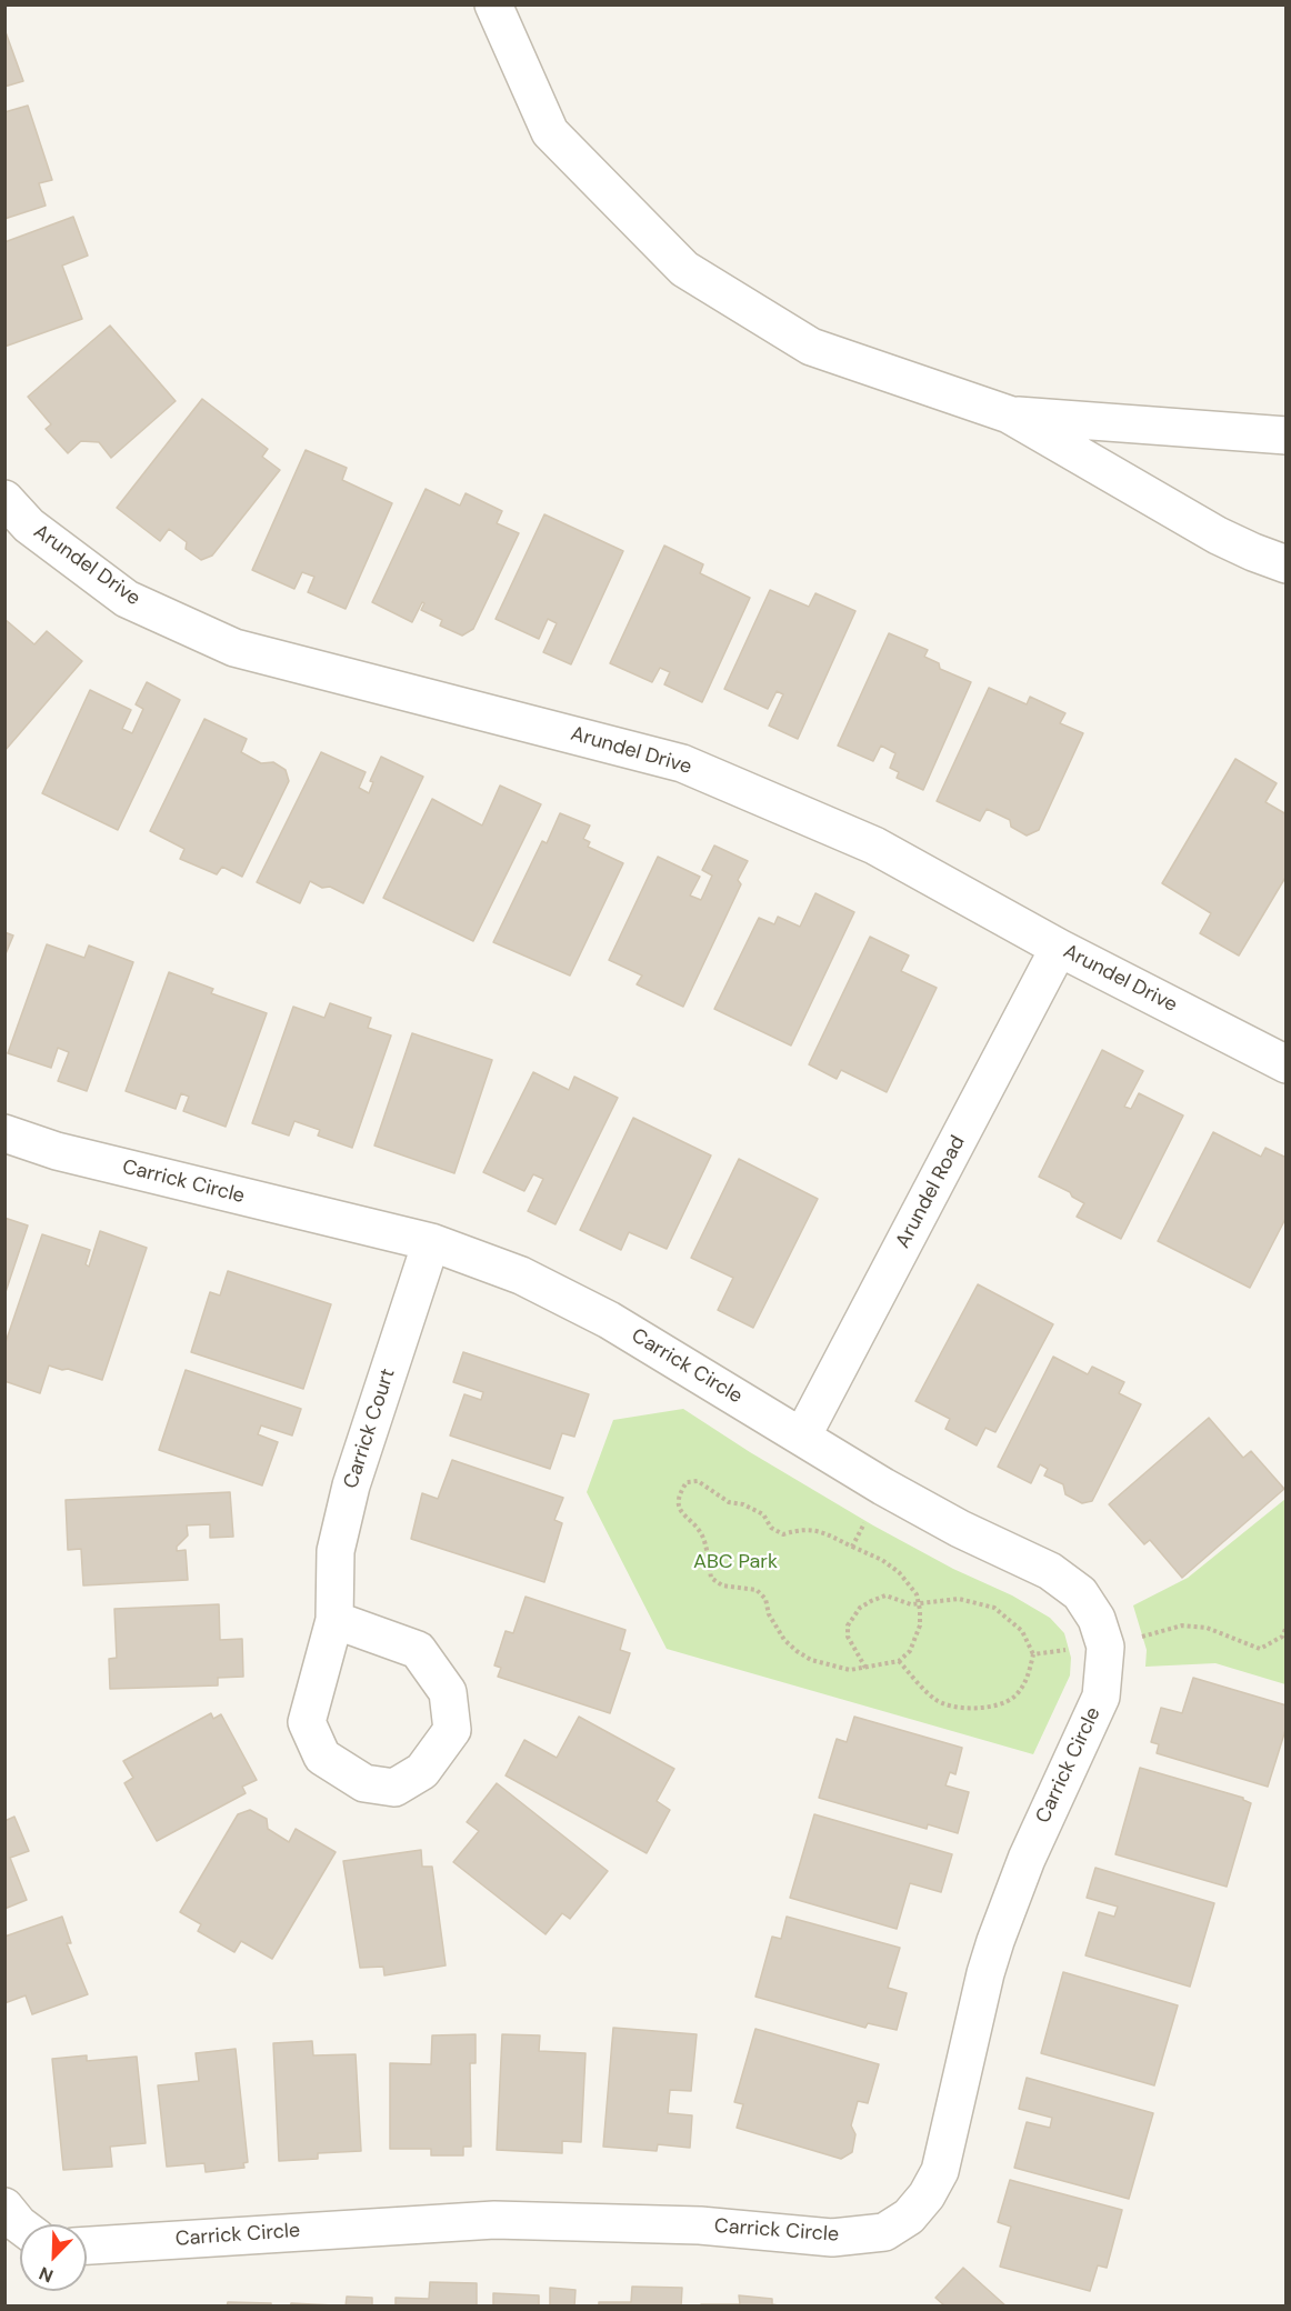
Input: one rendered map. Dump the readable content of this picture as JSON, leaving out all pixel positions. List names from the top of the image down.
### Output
{
  "streets": {
    "street": [
      "Arundel Drive",
      "Carrick Circle",
      "Arundel Road",
      "Carrick Court"
    ]
  },
  "crossings": [
    ["Arundel Drive", "Arundel Road"],
    ["Carrick Circle", "Arundel Road"],
    ["Carrick Circle", "Carrick Court"]
  ],
  "parks": ["ABC Park"],
  "north": "bottom left"
}
